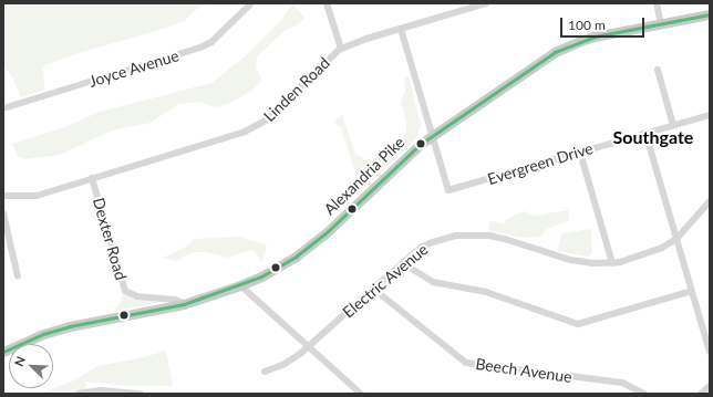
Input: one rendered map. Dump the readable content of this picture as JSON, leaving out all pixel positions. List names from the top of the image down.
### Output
{
  "streets": {
    "main road": ["Alexandria Pike"],
    "street": [
      "Joyce Avenue",
      "Linden Road",
      "Evergreen Drive",
      "Dexter Road",
      "Electric Avenue",
      "Beech Avenue"
    ]
  },
  "crossings": [
    ["Linden Road", "Dexter Road"],
    ["Evergreen Drive", "Alexandria Pike"],
    ["Alexandria Pike", "Dexter Road"],
    ["Electric Avenue", "Beech Avenue"]
  ],
  "districts": ["Southgate"],
  "scale_bar": "100 m",
  "north": "top left"
}
